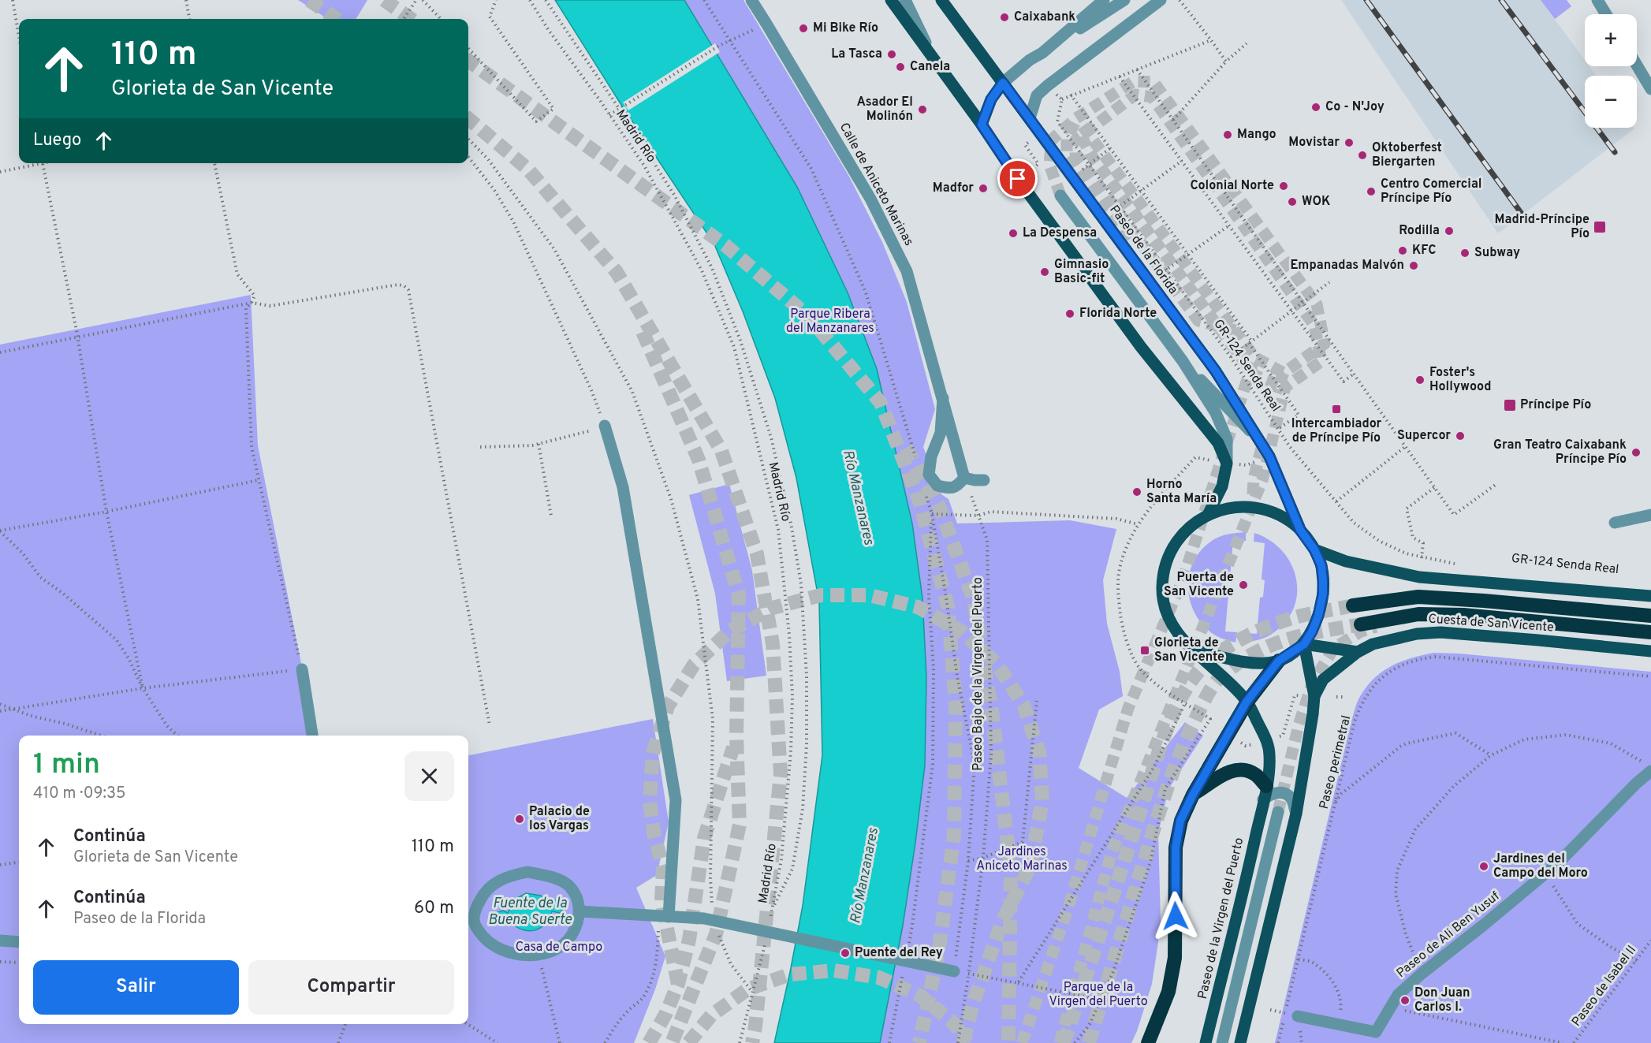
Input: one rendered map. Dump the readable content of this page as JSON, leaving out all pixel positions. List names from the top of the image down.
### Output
{
  "streets": {
    "main road": ["Paseo de la Florida", "Cuesta de San Vicente", "Paseo de la Virgen del Puerto"],
    "street": ["Calle de Aniceto Marinas", "Paseo de Ali Ben Yusuf"],
    "path": [
      "Madrid Río",
      "GR-124 Senda Real",
      "Paseo Bajo de la Virgen del Puerto",
      "Paseo perimetral",
      "Paseo de Isabel II"
    ]
  },
  "crossings": [
    ["Calle de Aniceto Marinas", "Paseo Bajo de la Virgen del Puerto"],
    ["Paseo de la Florida", "Paseo de la Virgen del Puerto"]
  ],
  "water": ["Río Manzanares", "Fuente de la Buena Suerte"],
  "parks": [
    "Parque Ribera del Manzanares",
    "Jardines Aniceto Marinas",
    "Casa de Campo",
    "Parque de la Virgen del Puerto"
  ],
  "places": {
    "other": [
      "Caixabank",
      "Mi Bike Río",
      "La Tasca",
      "Canela",
      "Co - N'Joy",
      "Asador El Molinón",
      "Mango",
      "Movistar",
      "Oktoberfest Biergarten",
      "Colonial Norte",
      "Madfor",
      "Centro Comercial Príncipe Pío",
      "WOK",
      "Rodilla",
      "La Despensa",
      "KFC",
      "Subway",
      "Empanadas Malvón",
      "Gimnasio Basic-fit",
      "Florida Norte",
      "Foster's Hollywood",
      "Supercor",
      "Gran Teatro Caixabank Príncipe Pío",
      "Horno Santa María",
      "Puerta de San Vicente",
      "Palacio de los Vargas",
      "Jardines del Campo del Moro",
      "Puente del Rey",
      "Don Juan Carlos I."
    ],
    "transit": [
      "Madrid-Príncipe Pío",
      "Príncipe Pío",
      "Intercambiador de Príncipe Pío",
      "Glorieta de San Vicente"
    ]
  },
  "page": {
    "map_buttons": ["+", "−"],
    "turn": ["110 m", "Glorieta de San Vicente"],
    "then": "Luego",
    "heading": ["1 min", "410 m · 09:35"],
    "list": [
      {
        "name": "Continúa",
        "note": "Glorieta de San Vicente",
        "value": "110 m"
      },
      {
        "name": "Continúa",
        "note": "Paseo de la Florida",
        "value": "60 m"
      }
    ],
    "buttons": ["Salir", "Compartir"]
  }
}
